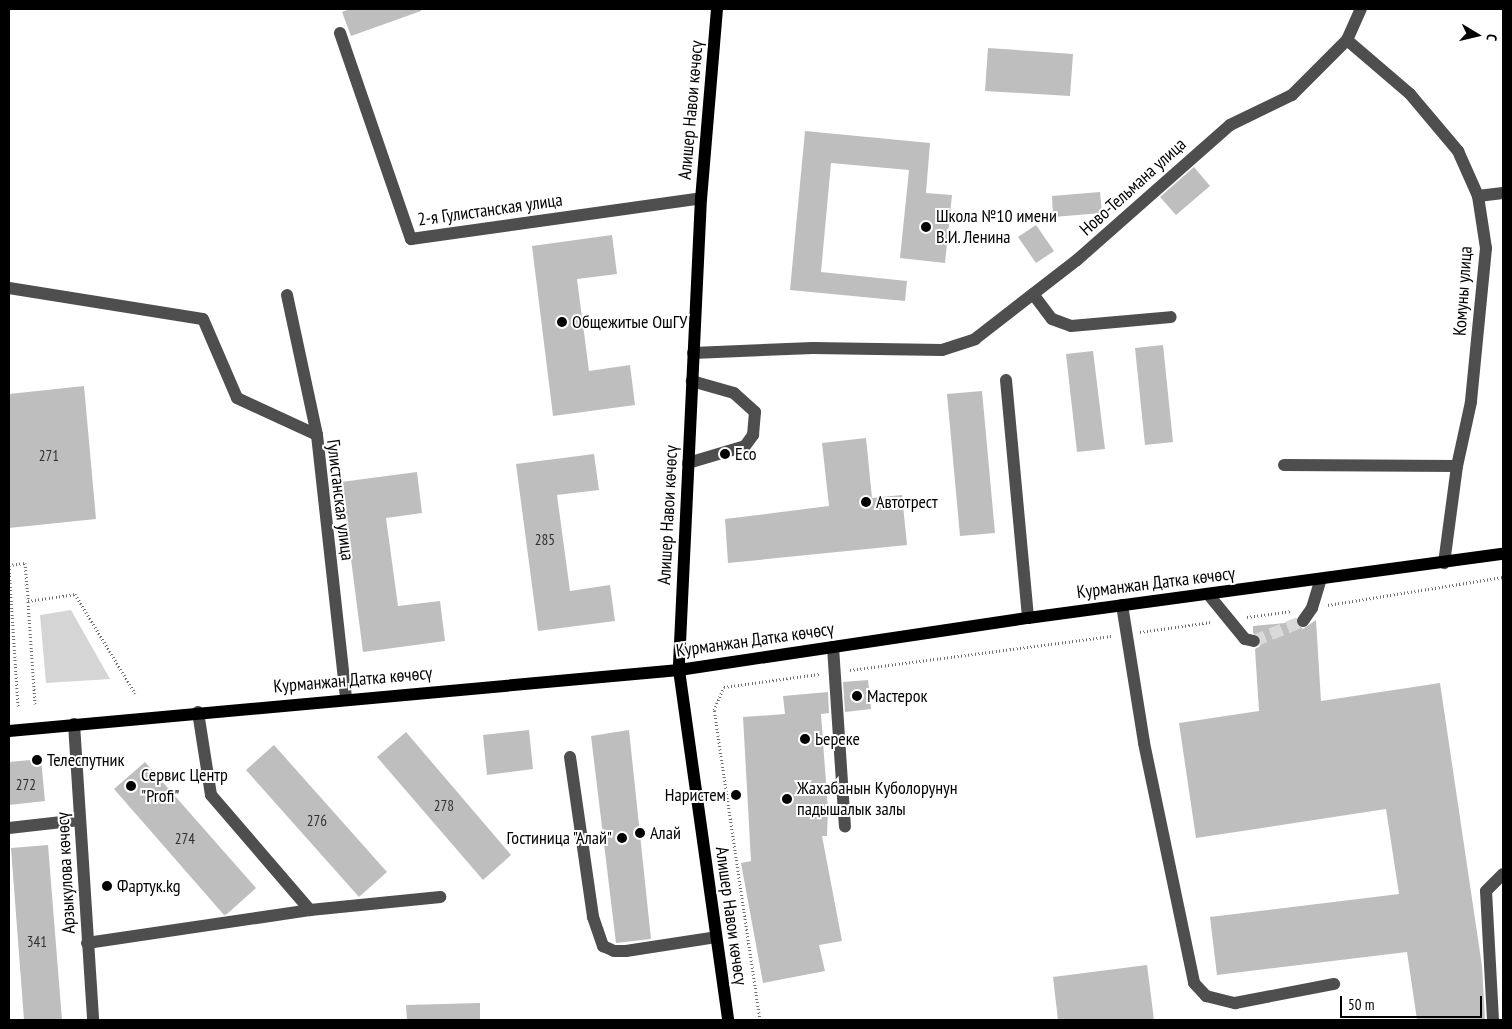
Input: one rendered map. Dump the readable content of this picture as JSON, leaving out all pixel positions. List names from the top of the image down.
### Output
{
  "streets": {
    "main road": ["Алишер Навои көчөсү", "Курманжан Датка көчөсү"],
    "street": [
      "Ново-Тельмана улица",
      "2-я Гулистанская улица",
      "Комуны улица",
      "Гулистанская улица",
      "Арзыкулова көчөсү"
    ]
  },
  "crossings": [
    ["Алишер Навои көчөсү", "Ново-Тельмана улица"],
    ["Алишер Навои көчөсү", "2-я Гулистанская улица"],
    ["Алишер Навои көчөсү", "Курманжан Датка көчөсү"],
    ["Ново-Тельмана улица", "Комуны улица"],
    ["Комуны улица", "Курманжан Датка көчөсү"],
    ["Гулистанская улица", "Курманжан Датка көчөсү"],
    ["Курманжан Датка көчөсү", "Арзыкулова көчөсү"]
  ],
  "places": [
    "Школа №10 имени В.И. Ленина",
    "Общежитые ОшГУ",
    "Есо",
    "Автотрест",
    "Мастерок",
    "Ьереке",
    "Телеспутник",
    "Сервис Центр \"Profi\"",
    "Наристем",
    "Жахабанын Куболорунун падышалык залы",
    "Алай",
    "Гостиница \"Алай\"",
    "Фартук.kg"
  ],
  "house_numbers": [
    "271",
    "285",
    "272",
    "278",
    "276",
    "274",
    "341"
  ],
  "scale_bar": "50 m",
  "north": "right"
}
